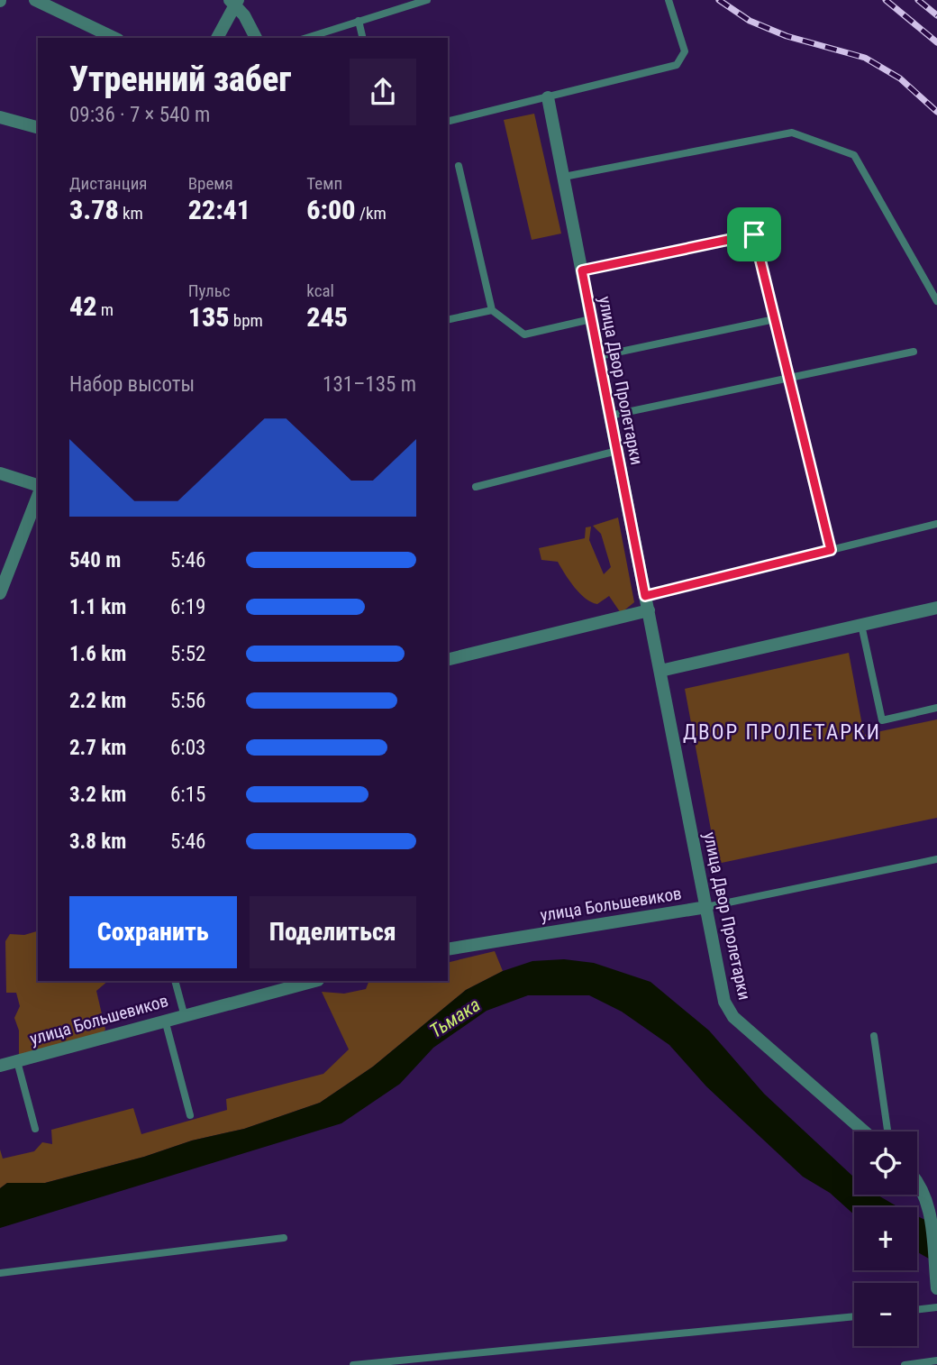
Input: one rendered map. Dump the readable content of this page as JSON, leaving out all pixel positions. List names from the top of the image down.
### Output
{
  "streets": {
    "street": ["улица Двор Пролетарки", "улица Большевиков"]
  },
  "crossings": [
    ["улица Двор Пролетарки", "улица Большевиков"]
  ],
  "districts": ["ДВОР ПРОЛЕТАРКИ"],
  "water": ["Тьмака"],
  "page": {
    "heading": ["Утренний забег", "09:36 · 7 × 540 m"],
    "stats": [
      ["Дистанция", "3.78 km"],
      ["Время", "22:41"],
      ["Темп", "6:00 /km"],
      ["42 m"],
      ["Пульс", "135 bpm"],
      ["kcal", "245"]
    ],
    "chart": ["Набор высоты", "131–135 m"],
    "list": [
      {
        "name": "540 m",
        "note": "5:46"
      },
      {
        "name": "1.1 km",
        "note": "6:19"
      },
      {
        "name": "1.6 km",
        "note": "5:52"
      },
      {
        "name": "2.2 km",
        "note": "5:56"
      },
      {
        "name": "2.7 km",
        "note": "6:03"
      },
      {
        "name": "3.2 km",
        "note": "6:15"
      },
      {
        "name": "3.8 km",
        "note": "5:46"
      }
    ],
    "buttons": ["Сохранить", "Поделиться"],
    "map_buttons": ["+", "−"]
  }
}
